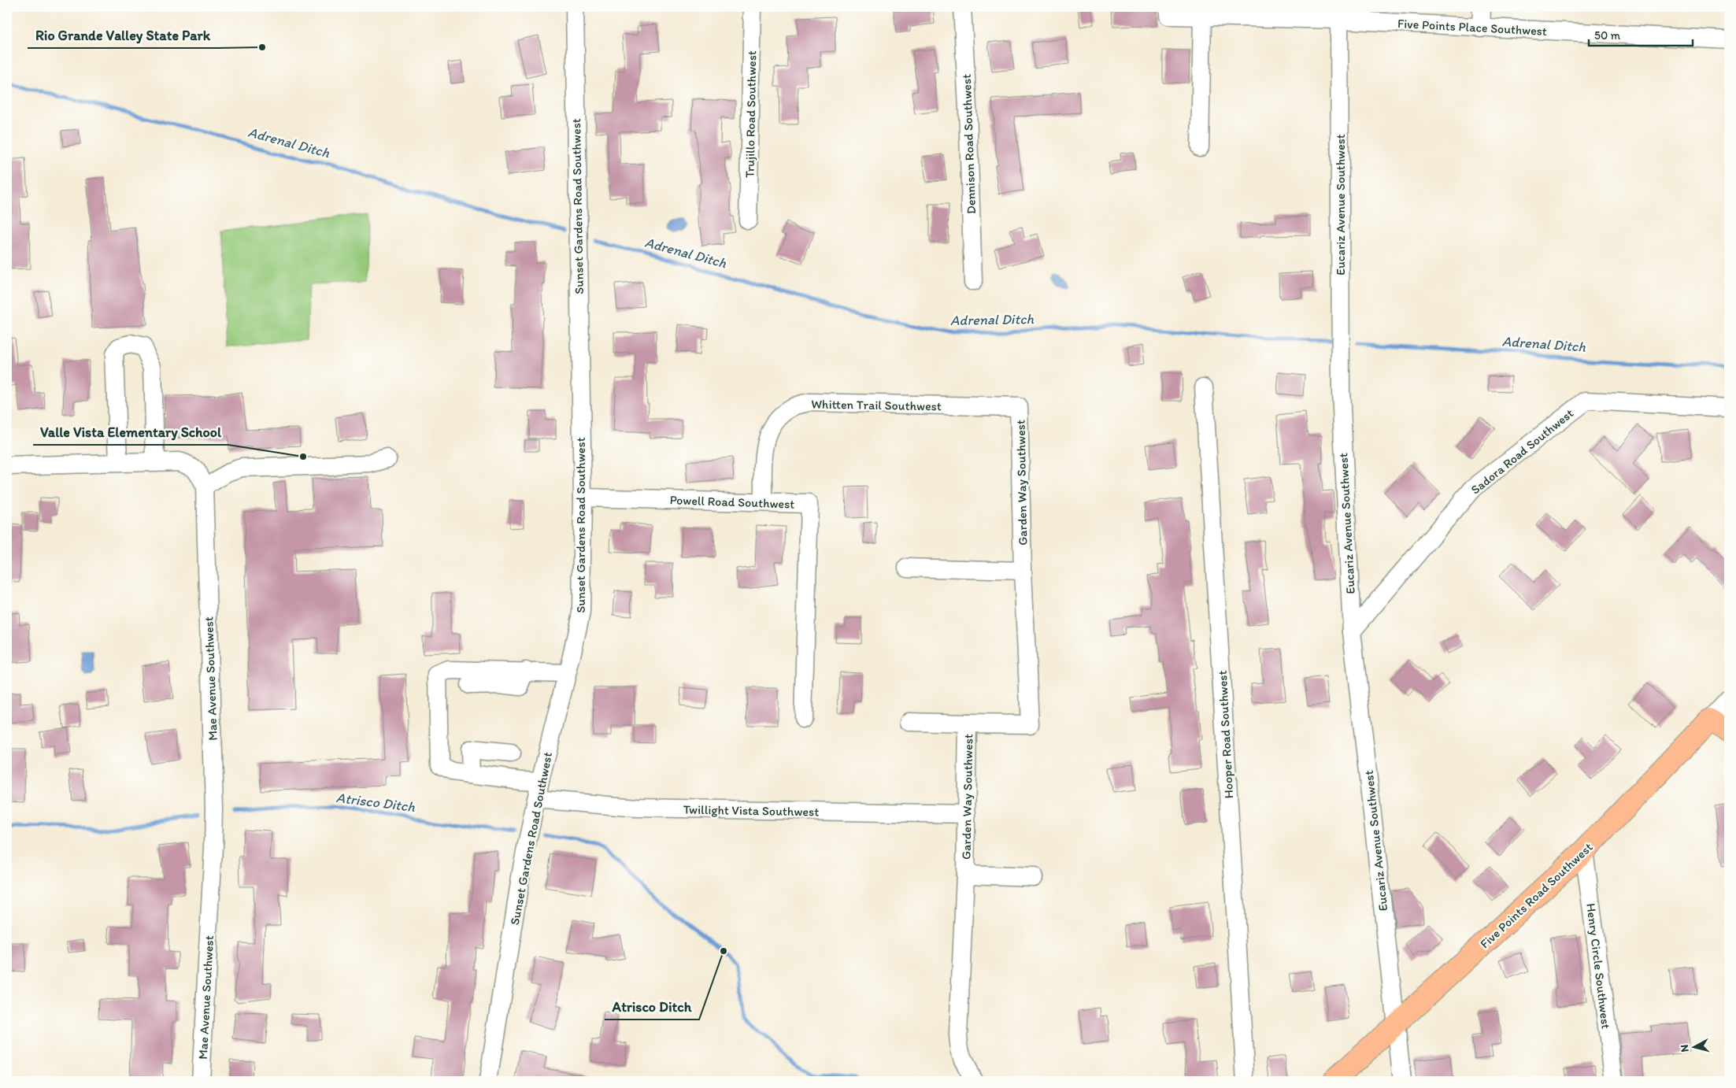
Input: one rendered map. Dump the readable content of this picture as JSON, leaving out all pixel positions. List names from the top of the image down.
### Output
{
  "streets": {
    "main road": ["Five Points Road Southwest"],
    "street": [
      "Five Points Place Southwest",
      "Trujillo Road Southwest",
      "Dennison Road Southwest",
      "Eucariz Avenue Southwest",
      "Sunset Gardens Road Southwest",
      "Whitten Trail Southwest",
      "Sadora Road Southwest",
      "Garden Way Southwest",
      "Powell Road Southwest",
      "Mae Avenue Southwest",
      "Hooper Road Southwest",
      "Twillight Vista Southwest",
      "Henry Circle Southwest"
    ]
  },
  "crossings": [
    ["Five Points Place Southwest", "Eucariz Avenue Southwest"],
    ["Eucariz Avenue Southwest", "Sadora Road Southwest"],
    ["Eucariz Avenue Southwest", "Five Points Road Southwest"],
    ["Sunset Gardens Road Southwest", "Powell Road Southwest"],
    ["Sunset Gardens Road Southwest", "Twillight Vista Southwest"],
    ["Whitten Trail Southwest", "Garden Way Southwest"],
    ["Whitten Trail Southwest", "Powell Road Southwest"],
    ["Garden Way Southwest", "Twillight Vista Southwest"],
    ["Five Points Road Southwest", "Henry Circle Southwest"]
  ],
  "water": ["Adrenal Ditch", "Atrisco Ditch"],
  "places": ["Rio Grande Valley State Park", "Valle Vista Elementary School", "Atrisco Ditch"],
  "scale_bar": "50 m",
  "north": "left"
}
